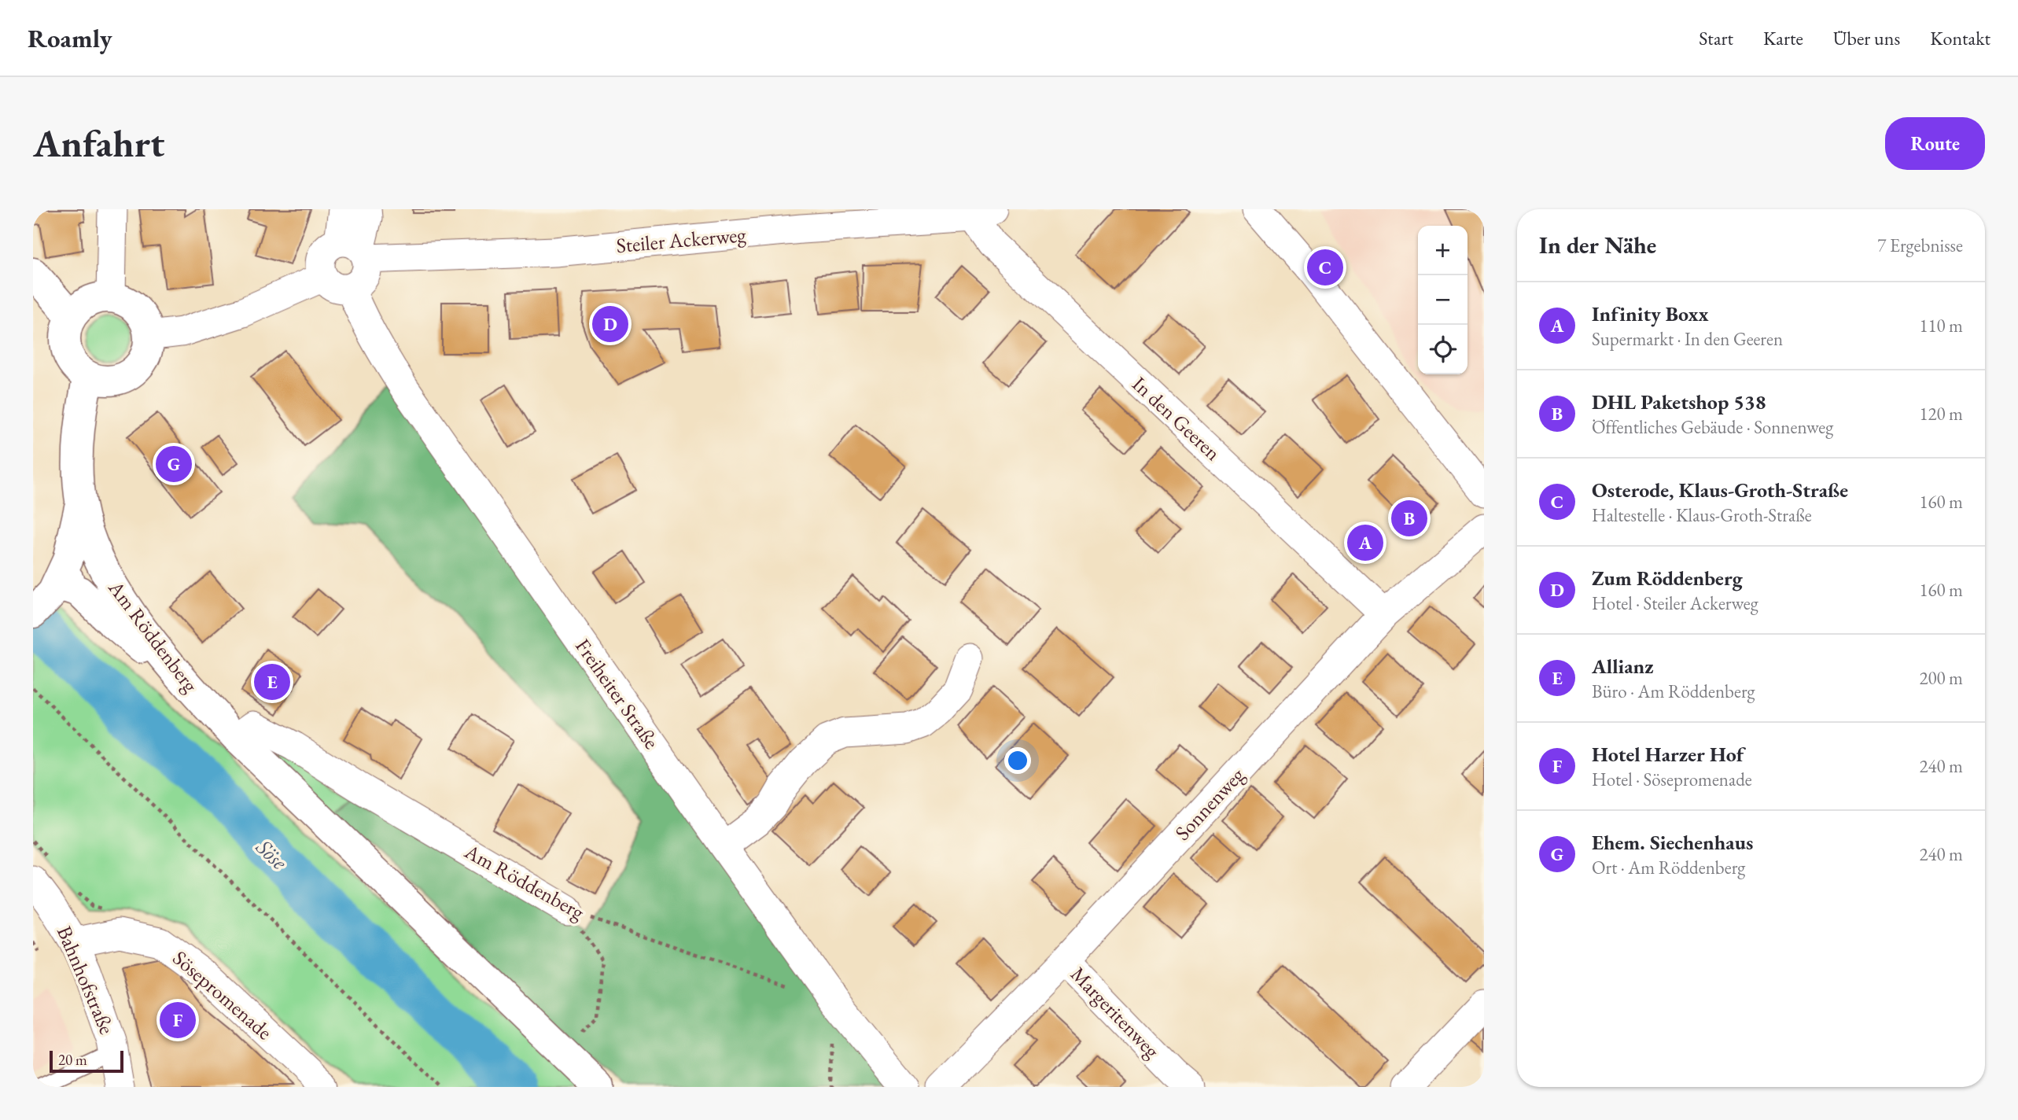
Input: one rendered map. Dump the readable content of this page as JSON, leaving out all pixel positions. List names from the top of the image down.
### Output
{
  "streets": {
    "main road": ["Am Röddenberg"],
    "street": [
      "Steiler Ackerweg",
      "In den Geeren",
      "Freiheiter Straße",
      "Sonnenweg",
      "Bahnhofstraße",
      "Sösepromenade",
      "Margeritenweg"
    ]
  },
  "crossings": [
    ["Steiler Ackerweg", "In den Geeren"],
    ["Steiler Ackerweg", "Freiheiter Straße"],
    ["In den Geeren", "Sonnenweg"],
    ["Sonnenweg", "Margeritenweg"],
    ["Bahnhofstraße", "Sösepromenade"]
  ],
  "water": ["Söse"],
  "scale_bar": "20 m",
  "page": {
    "header": "Roamly",
    "nav": [
      "Start",
      "Karte",
      "Über uns",
      "Kontakt"
    ],
    "buttons": "Route",
    "title": "Anfahrt",
    "heading": ["In der Nähe", "7 Ergebnisse"],
    "map_buttons": ["+", "−"],
    "pins": [
      "C",
      "D",
      "G",
      "B",
      "A",
      "E",
      "F"
    ],
    "list": [
      {
        "mark": "A",
        "name": "Infinity Boxx",
        "note": "Supermarkt · In den Geeren",
        "value": "110 m"
      },
      {
        "mark": "B",
        "name": "DHL Paketshop 538",
        "note": "Öffentliches Gebäude · Sonnenweg",
        "value": "120 m"
      },
      {
        "mark": "C",
        "name": "Osterode, Klaus-Groth-Straße",
        "note": "Haltestelle · Klaus-Groth-Straße",
        "value": "160 m"
      },
      {
        "mark": "D",
        "name": "Zum Röddenberg",
        "note": "Hotel · Steiler Ackerweg",
        "value": "160 m"
      },
      {
        "mark": "E",
        "name": "Allianz",
        "note": "Büro · Am Röddenberg",
        "value": "200 m"
      },
      {
        "mark": "F",
        "name": "Hotel Harzer Hof",
        "note": "Hotel · Sösepromenade",
        "value": "240 m"
      },
      {
        "mark": "G",
        "name": "Ehem. Siechenhaus",
        "note": "Ort · Am Röddenberg",
        "value": "240 m"
      }
    ],
    "scale": "20 m"
  }
}
